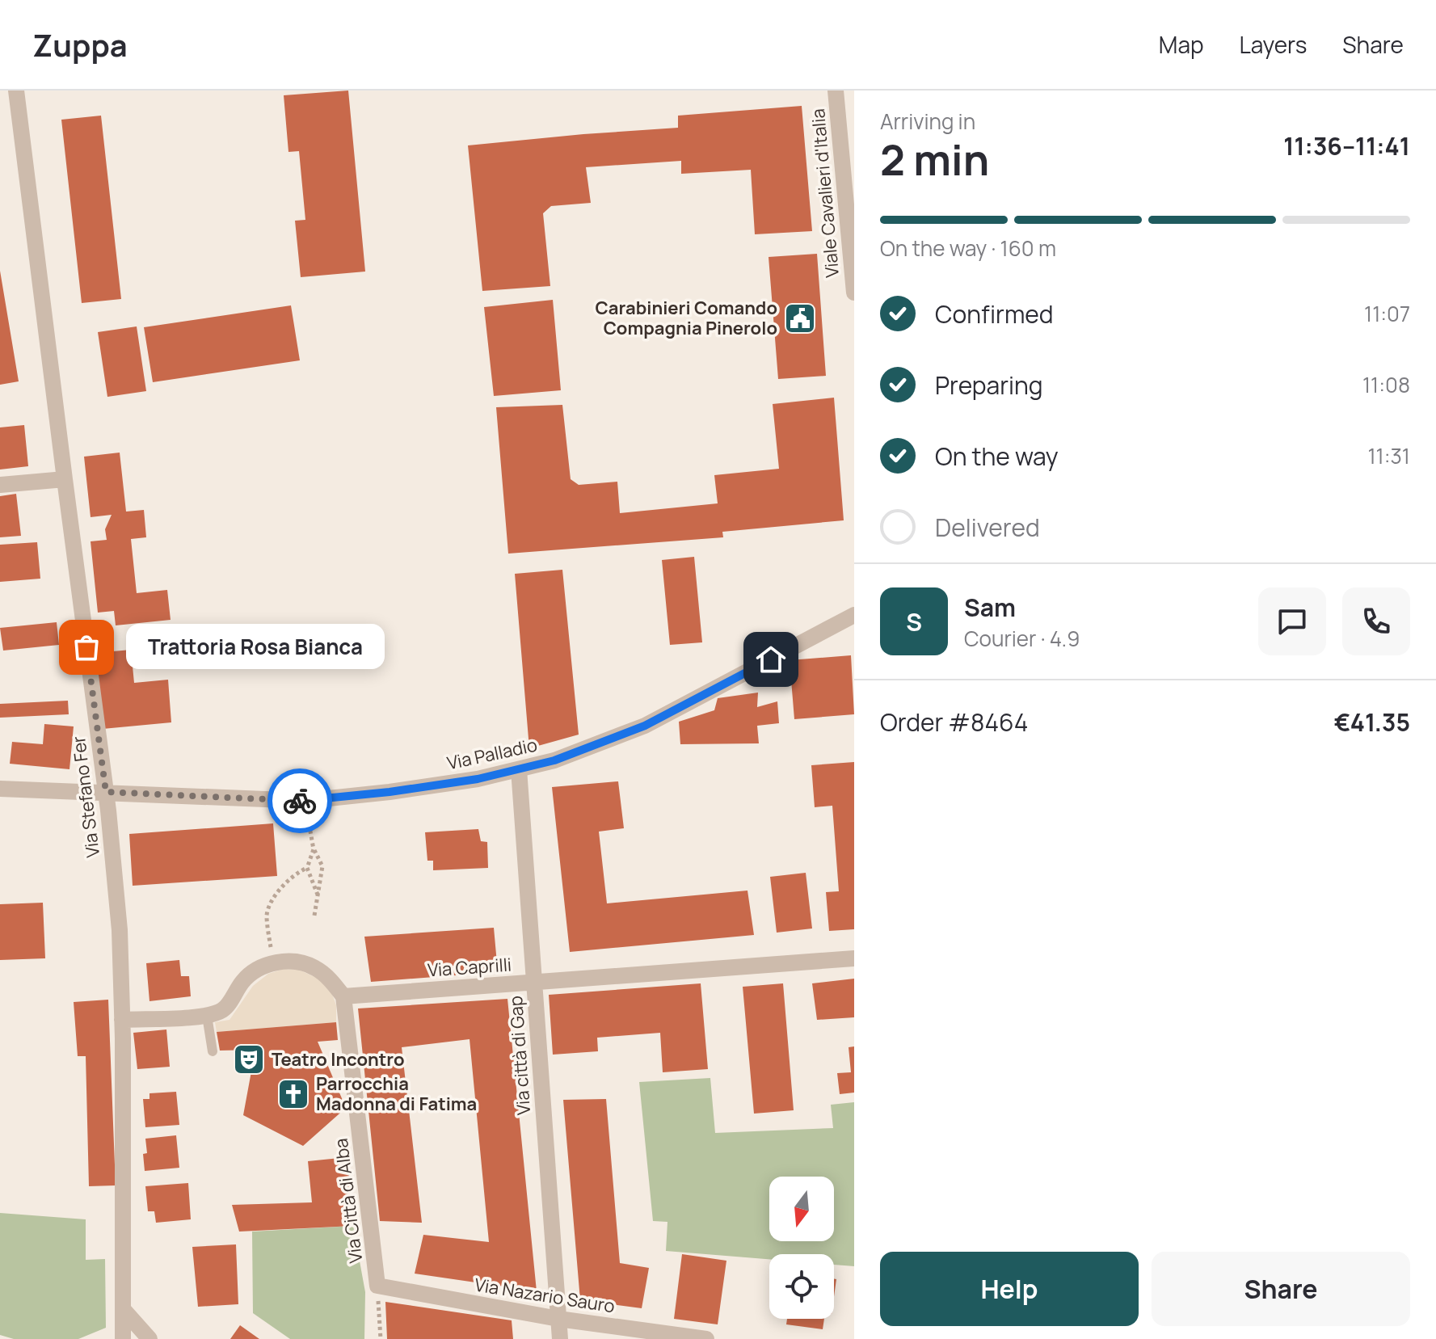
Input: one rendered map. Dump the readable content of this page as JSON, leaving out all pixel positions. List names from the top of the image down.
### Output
{
  "streets": {
    "street": [
      "Viale Cavalieri d'Italia",
      "Via Palladio",
      "Via Stefano Fer",
      "Via Caprilli",
      "Via città di Gap",
      "Via Città di Alba",
      "Via Nazario Sauro"
    ]
  },
  "crossings": [
    ["Via Palladio", "Via Stefano Fer"],
    ["Via Palladio", "Via città di Gap"],
    ["Via Caprilli", "Via città di Gap"],
    ["Via Caprilli", "Via Città di Alba"],
    ["Via città di Gap", "Via Nazario Sauro"],
    ["Via Città di Alba", "Via Nazario Sauro"]
  ],
  "places": {
    "public building": ["Carabinieri Comando Compagnia Pinerolo"],
    "other": ["Trattoria Rosa Bianca"],
    "theatre": ["Teatro Incontro"],
    "church": ["Parrocchia Madonna di Fatima"]
  },
  "north": "bottom",
  "page": {
    "header": "Zuppa",
    "nav": ["Map", "Layers", "Share"],
    "heading": ["2 min", "Arriving in", "11:36–11:41"],
    "panel": [
      "Sam",
      "Courier · 4.9",
      "Order #8464",
      "€41.35"
    ],
    "bar": "On the way · 160 m",
    "list": [
      ["Confirmed", "11:07"],
      ["Preparing", "11:08"],
      ["On the way", "11:31"],
      "Delivered"
    ],
    "round": "S",
    "bubble": "Trattoria Rosa Bianca",
    "buttons": ["Help", "Share"]
  }
}
